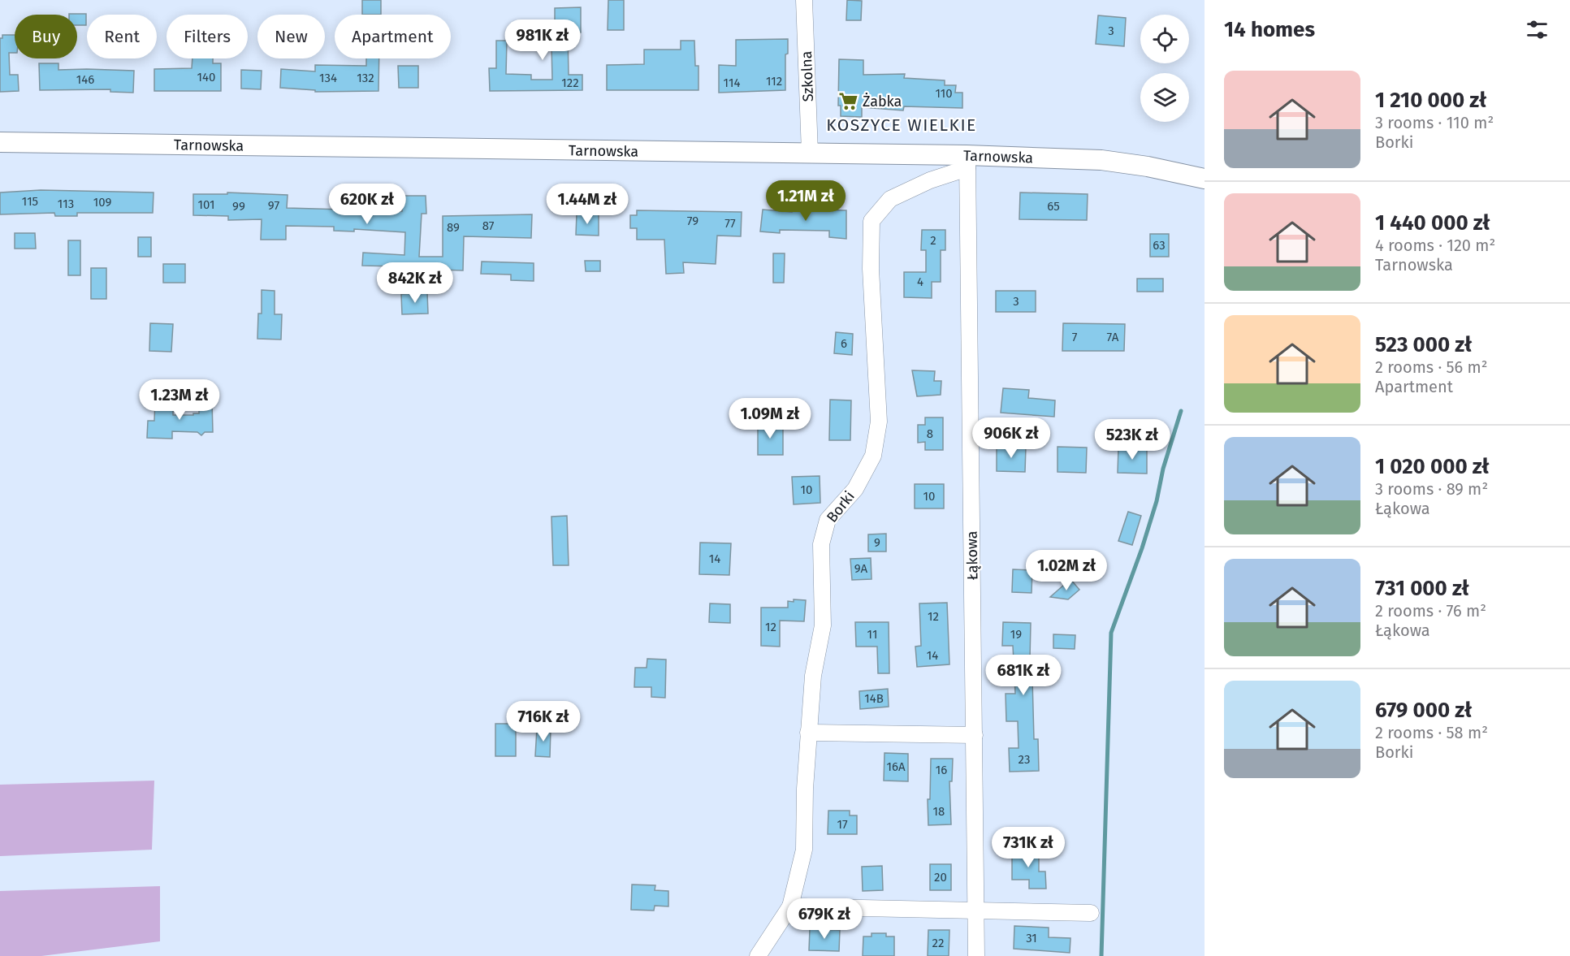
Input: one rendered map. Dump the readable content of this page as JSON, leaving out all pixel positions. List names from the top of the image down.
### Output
{
  "streets": {
    "street": [
      "Szkolna",
      "Tarnowska",
      "Borki",
      "Łąkowa"
    ]
  },
  "crossings": [
    ["Szkolna", "Tarnowska"],
    ["Tarnowska", "Borki"],
    ["Tarnowska", "Łąkowa"],
    ["Borki", "Łąkowa"]
  ],
  "districts": ["KOSZYCE WIELKIE"],
  "places": {
    "supermarket": ["Żabka"]
  },
  "house_numbers": [
    "3",
    "140",
    "134",
    "132",
    "146",
    "112",
    "122",
    "114",
    "110",
    "115",
    "109",
    "113",
    "101",
    "97",
    "99",
    "65",
    "79",
    "77",
    "87",
    "89",
    "2",
    "63",
    "4",
    "3",
    "7",
    "7A",
    "6",
    "8",
    "10",
    "10",
    "9",
    "14",
    "9A",
    "12",
    "12",
    "11",
    "19",
    "14",
    "14B",
    "23",
    "16A",
    "16",
    "18",
    "17",
    "20",
    "31",
    "22"
  ],
  "page": {
    "heading": "14 homes",
    "chip": [
      "Buy",
      "Rent",
      "Filters",
      "New",
      "Apartment"
    ],
    "price": [
      "981K zł",
      "1.21M zł",
      "620K zł",
      "1.44M zł",
      "842K zł",
      "1.23M zł",
      "1.09M zł",
      "906K zł",
      "523K zł",
      "1.02M zł",
      "681K zł",
      "716K zł",
      "731K zł",
      "679K zł"
    ],
    "list": [
      {
        "name": "1 210 000 zł",
        "note": "3 rooms · 110 m² · Borki"
      },
      {
        "name": "1 440 000 zł",
        "note": "4 rooms · 120 m² · Tarnowska"
      },
      {
        "name": "523 000 zł",
        "note": "2 rooms · 56 m² · Apartment"
      },
      {
        "name": "1 020 000 zł",
        "note": "3 rooms · 89 m² · Łąkowa"
      },
      {
        "name": "731 000 zł",
        "note": "2 rooms · 76 m² · Łąkowa"
      },
      {
        "name": "679 000 zł",
        "note": "2 rooms · 58 m² · Borki"
      }
    ]
  }
}
